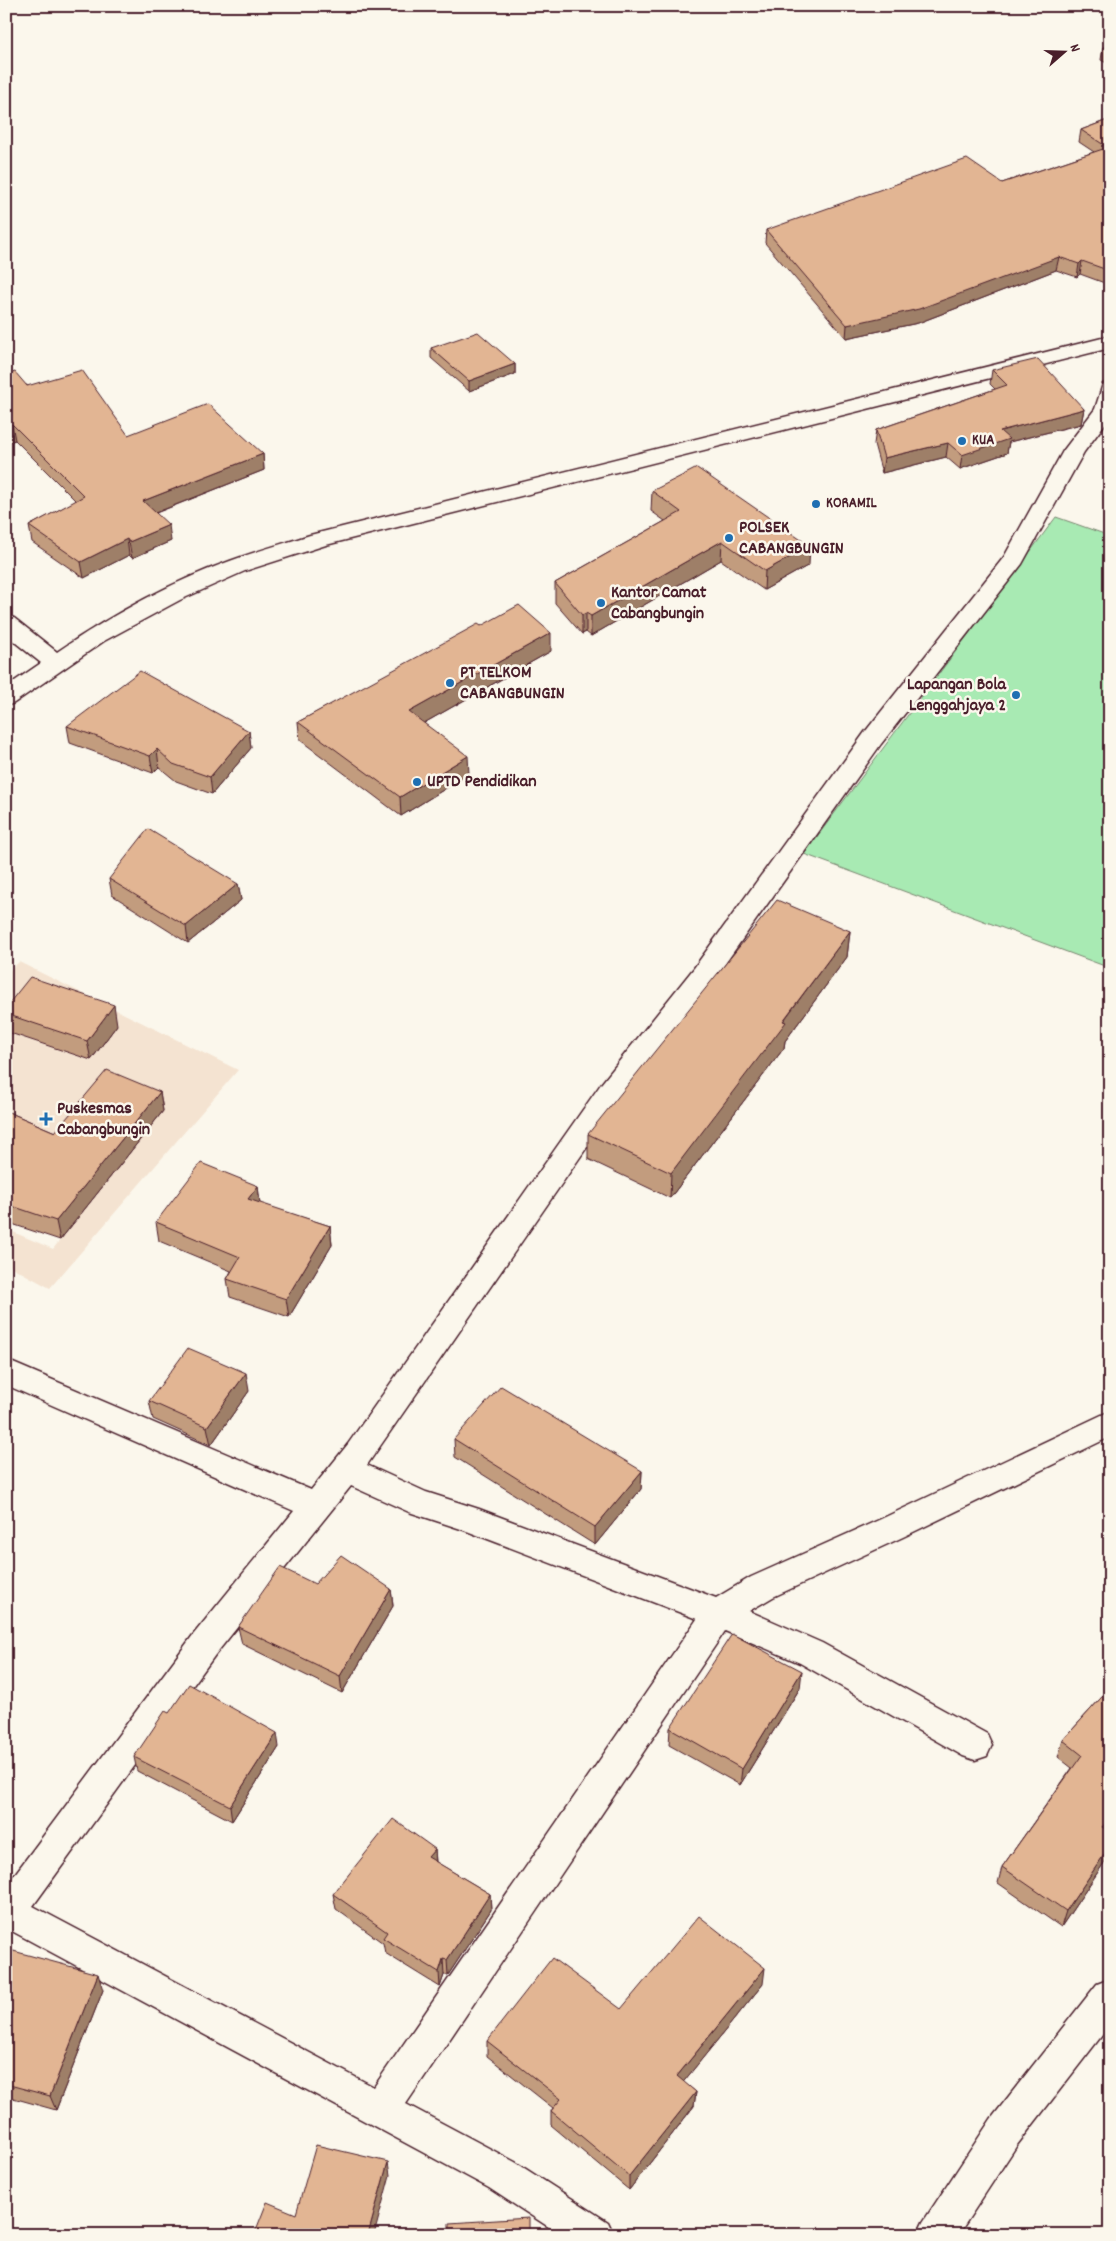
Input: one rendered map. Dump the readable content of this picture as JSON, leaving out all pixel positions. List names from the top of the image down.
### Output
{
  "places": {
    "other": [
      "KUA",
      "KORAMIL",
      "POLSEK CABANGBUNGIN",
      "Kantor Camat Cabangbungin",
      "PT TELKOM CABANGBUNGIN",
      "Lapangan Bola Lenggahjaya 2",
      "UPTD Pendidikan"
    ],
    "health": ["Puskesmas Cabangbungin"]
  },
  "north": "right"
}
